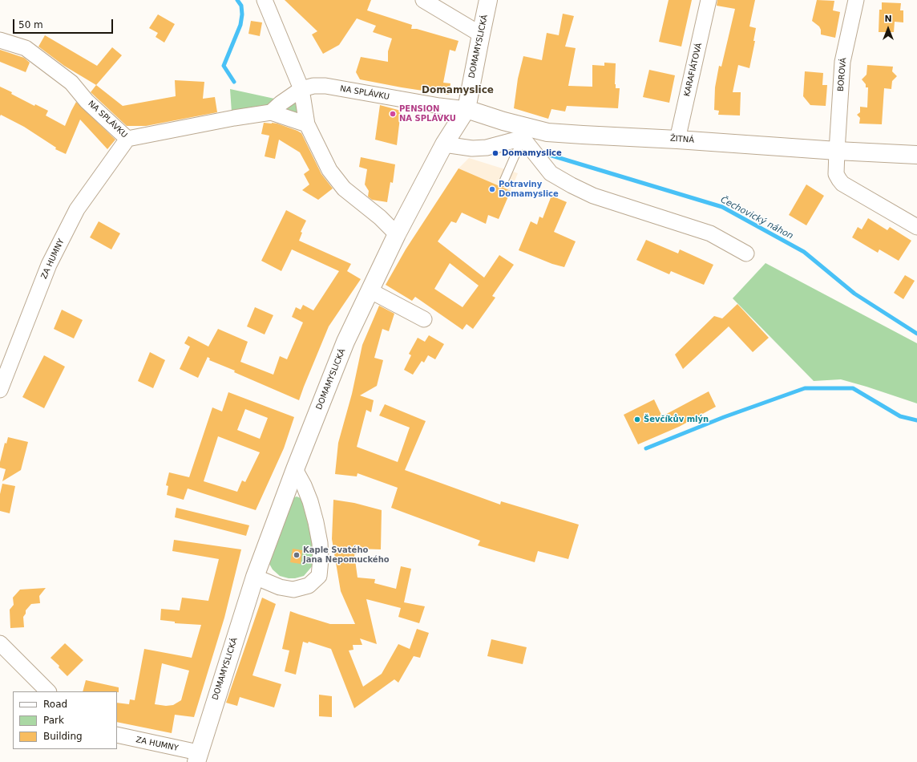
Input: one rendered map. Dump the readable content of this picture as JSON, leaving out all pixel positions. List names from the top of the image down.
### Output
{
  "streets": {
    "street": [
      "DOMAMYSLICKÁ",
      "KARAFIÁTOVÁ",
      "BOROVÁ",
      "NA SPLÁVKU",
      "ŽITNÁ",
      "ZA HUMNY"
    ]
  },
  "crossings": [
    ["DOMAMYSLICKÁ", "NA SPLÁVKU"],
    ["DOMAMYSLICKÁ", "ŽITNÁ"],
    ["DOMAMYSLICKÁ", "ZA HUMNY"],
    ["KARAFIÁTOVÁ", "ŽITNÁ"],
    ["BOROVÁ", "ŽITNÁ"],
    ["NA SPLÁVKU", "ŽITNÁ"],
    ["NA SPLÁVKU", "ZA HUMNY"]
  ],
  "districts": ["Domamyslice"],
  "water": ["Čechovický náhon"],
  "places": [
    "PENSION NA SPLÁVKU",
    "Domamyslice",
    "Potraviny Domamyslice",
    "Ševčíkův mlýn",
    "Kaple Svatého Jana Nepomuckého"
  ],
  "legend": ["Road", "Park", "Building"],
  "scale_bar": "50 m",
  "north": "top"
}
